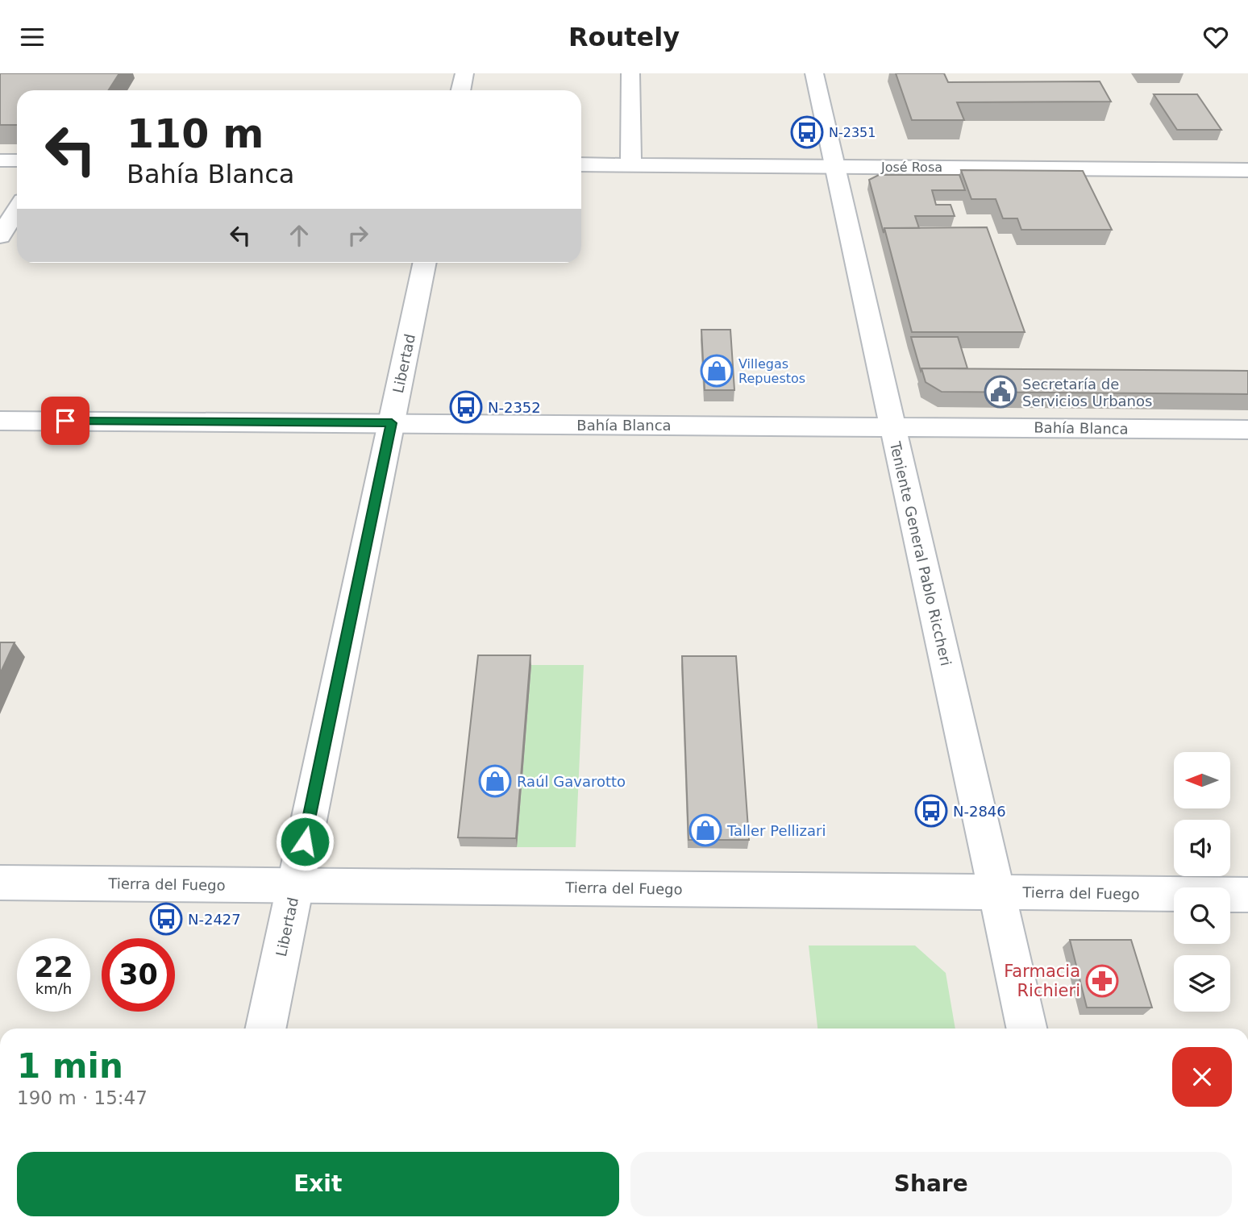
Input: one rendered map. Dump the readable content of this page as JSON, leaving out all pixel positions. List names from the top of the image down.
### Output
{
  "streets": {
    "street": [
      "José Rosa",
      "Libertad",
      "Bahía Blanca",
      "Teniente General Pablo Riccheri",
      "Tierra del Fuego"
    ]
  },
  "crossings": [
    ["José Rosa", "Teniente General Pablo Riccheri"],
    ["Libertad", "Bahía Blanca"],
    ["Libertad", "Tierra del Fuego"],
    ["Bahía Blanca", "Teniente General Pablo Riccheri"],
    ["Teniente General Pablo Riccheri", "Tierra del Fuego"]
  ],
  "places": {
    "bus stop": [
      "N-2351",
      "N-2352",
      "N-2846",
      "N-2427"
    ],
    "shop": ["Villegas Repuestos", "Raúl Gavarotto", "Taller Pellizari"],
    "public building": ["Secretaría de Servicios Urbanos"],
    "pharmacy": ["Farmacia Richieri"]
  },
  "north": "left",
  "page": {
    "header": "Routely",
    "turn": ["110 m", "Bahía Blanca"],
    "speed": "22 km/h",
    "limit": "30",
    "heading": ["1 min", "190 m · 15:47"],
    "buttons": ["Exit", "Share"]
  }
}
